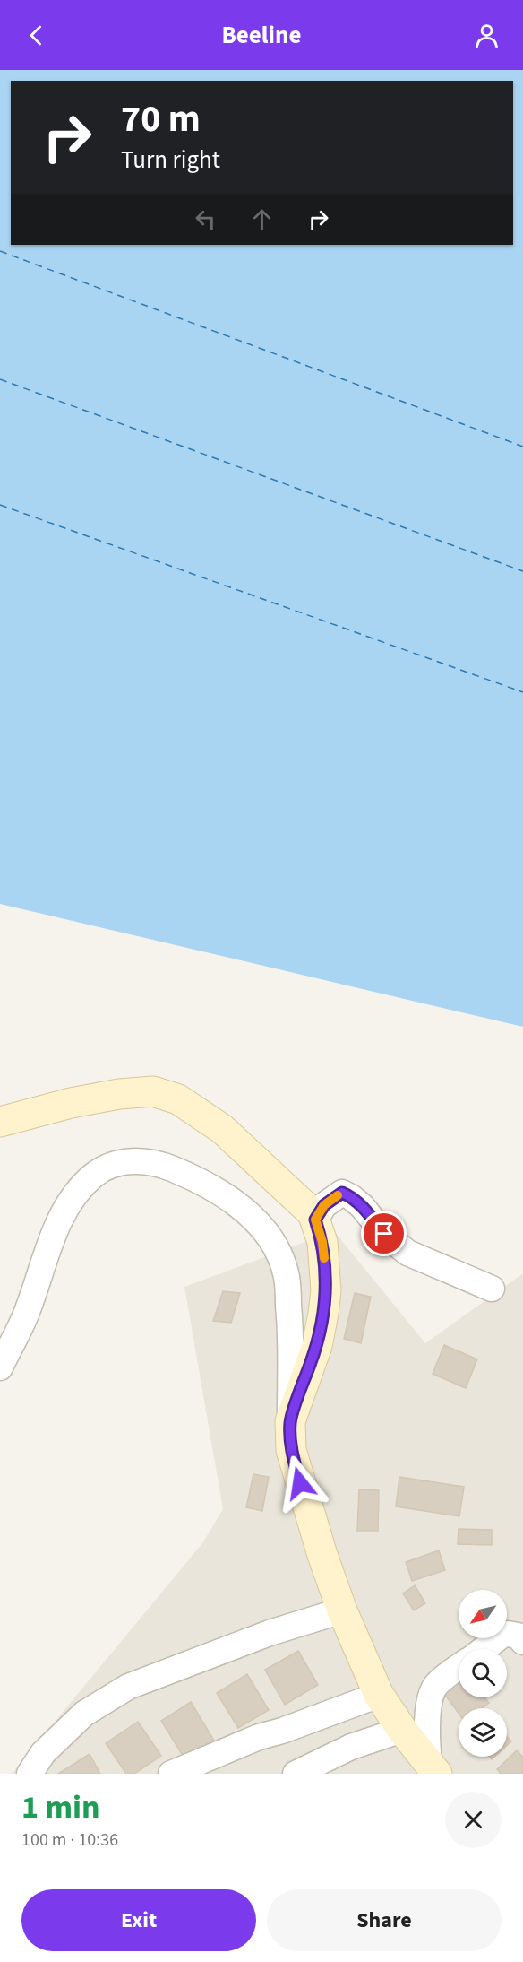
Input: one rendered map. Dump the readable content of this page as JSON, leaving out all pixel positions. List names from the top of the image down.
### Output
{
  "north": "bottom left",
  "page": {
    "header": "Beeline",
    "turn": ["70 m", "Turn right"],
    "heading": ["1 min", "100 m · 10:36"],
    "buttons": ["Exit", "Share"]
  }
}
